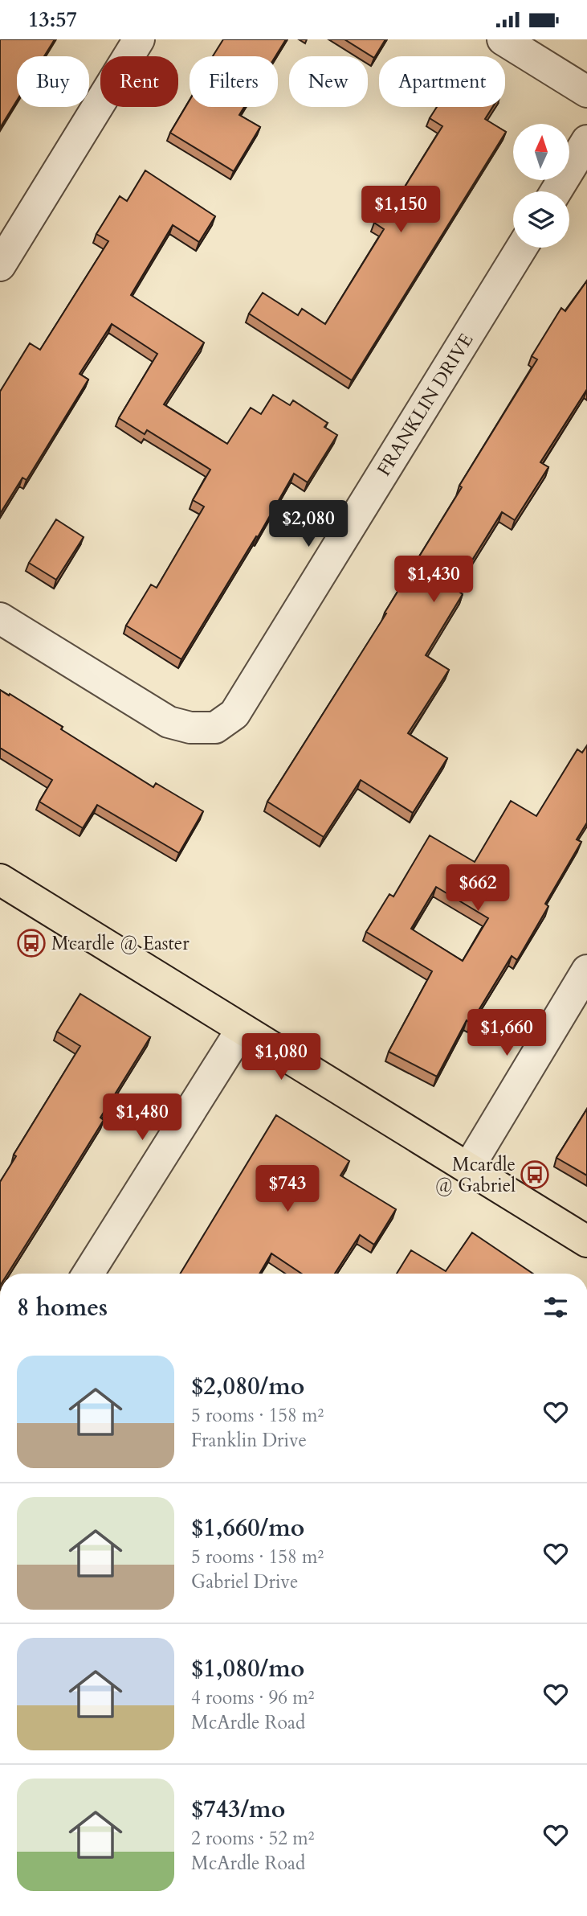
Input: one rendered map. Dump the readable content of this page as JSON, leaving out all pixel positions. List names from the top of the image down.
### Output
{
  "streets": {
    "street": ["FRANKLIN DRIVE"]
  },
  "places": {
    "bus stop": ["Mcardle @ Easter", "Mcardle @ Gabriel"]
  },
  "north": "top",
  "page": {
    "status": "13:57",
    "chip": [
      "Buy",
      "Rent",
      "Filters",
      "New",
      "Apartment"
    ],
    "price": [
      "$1,150",
      "$2,080",
      "$1,430",
      "$662",
      "$1,660",
      "$1,080",
      "$1,480",
      "$743"
    ],
    "heading": "8 homes",
    "list": [
      {
        "name": "$2,080/mo",
        "note": "5 rooms · 158 m² · Franklin Drive"
      },
      {
        "name": "$1,660/mo",
        "note": "5 rooms · 158 m² · Gabriel Drive"
      },
      {
        "name": "$1,080/mo",
        "note": "4 rooms · 96 m² · McArdle Road"
      },
      {
        "name": "$743/mo",
        "note": "2 rooms · 52 m² · McArdle Road"
      }
    ]
  }
}
